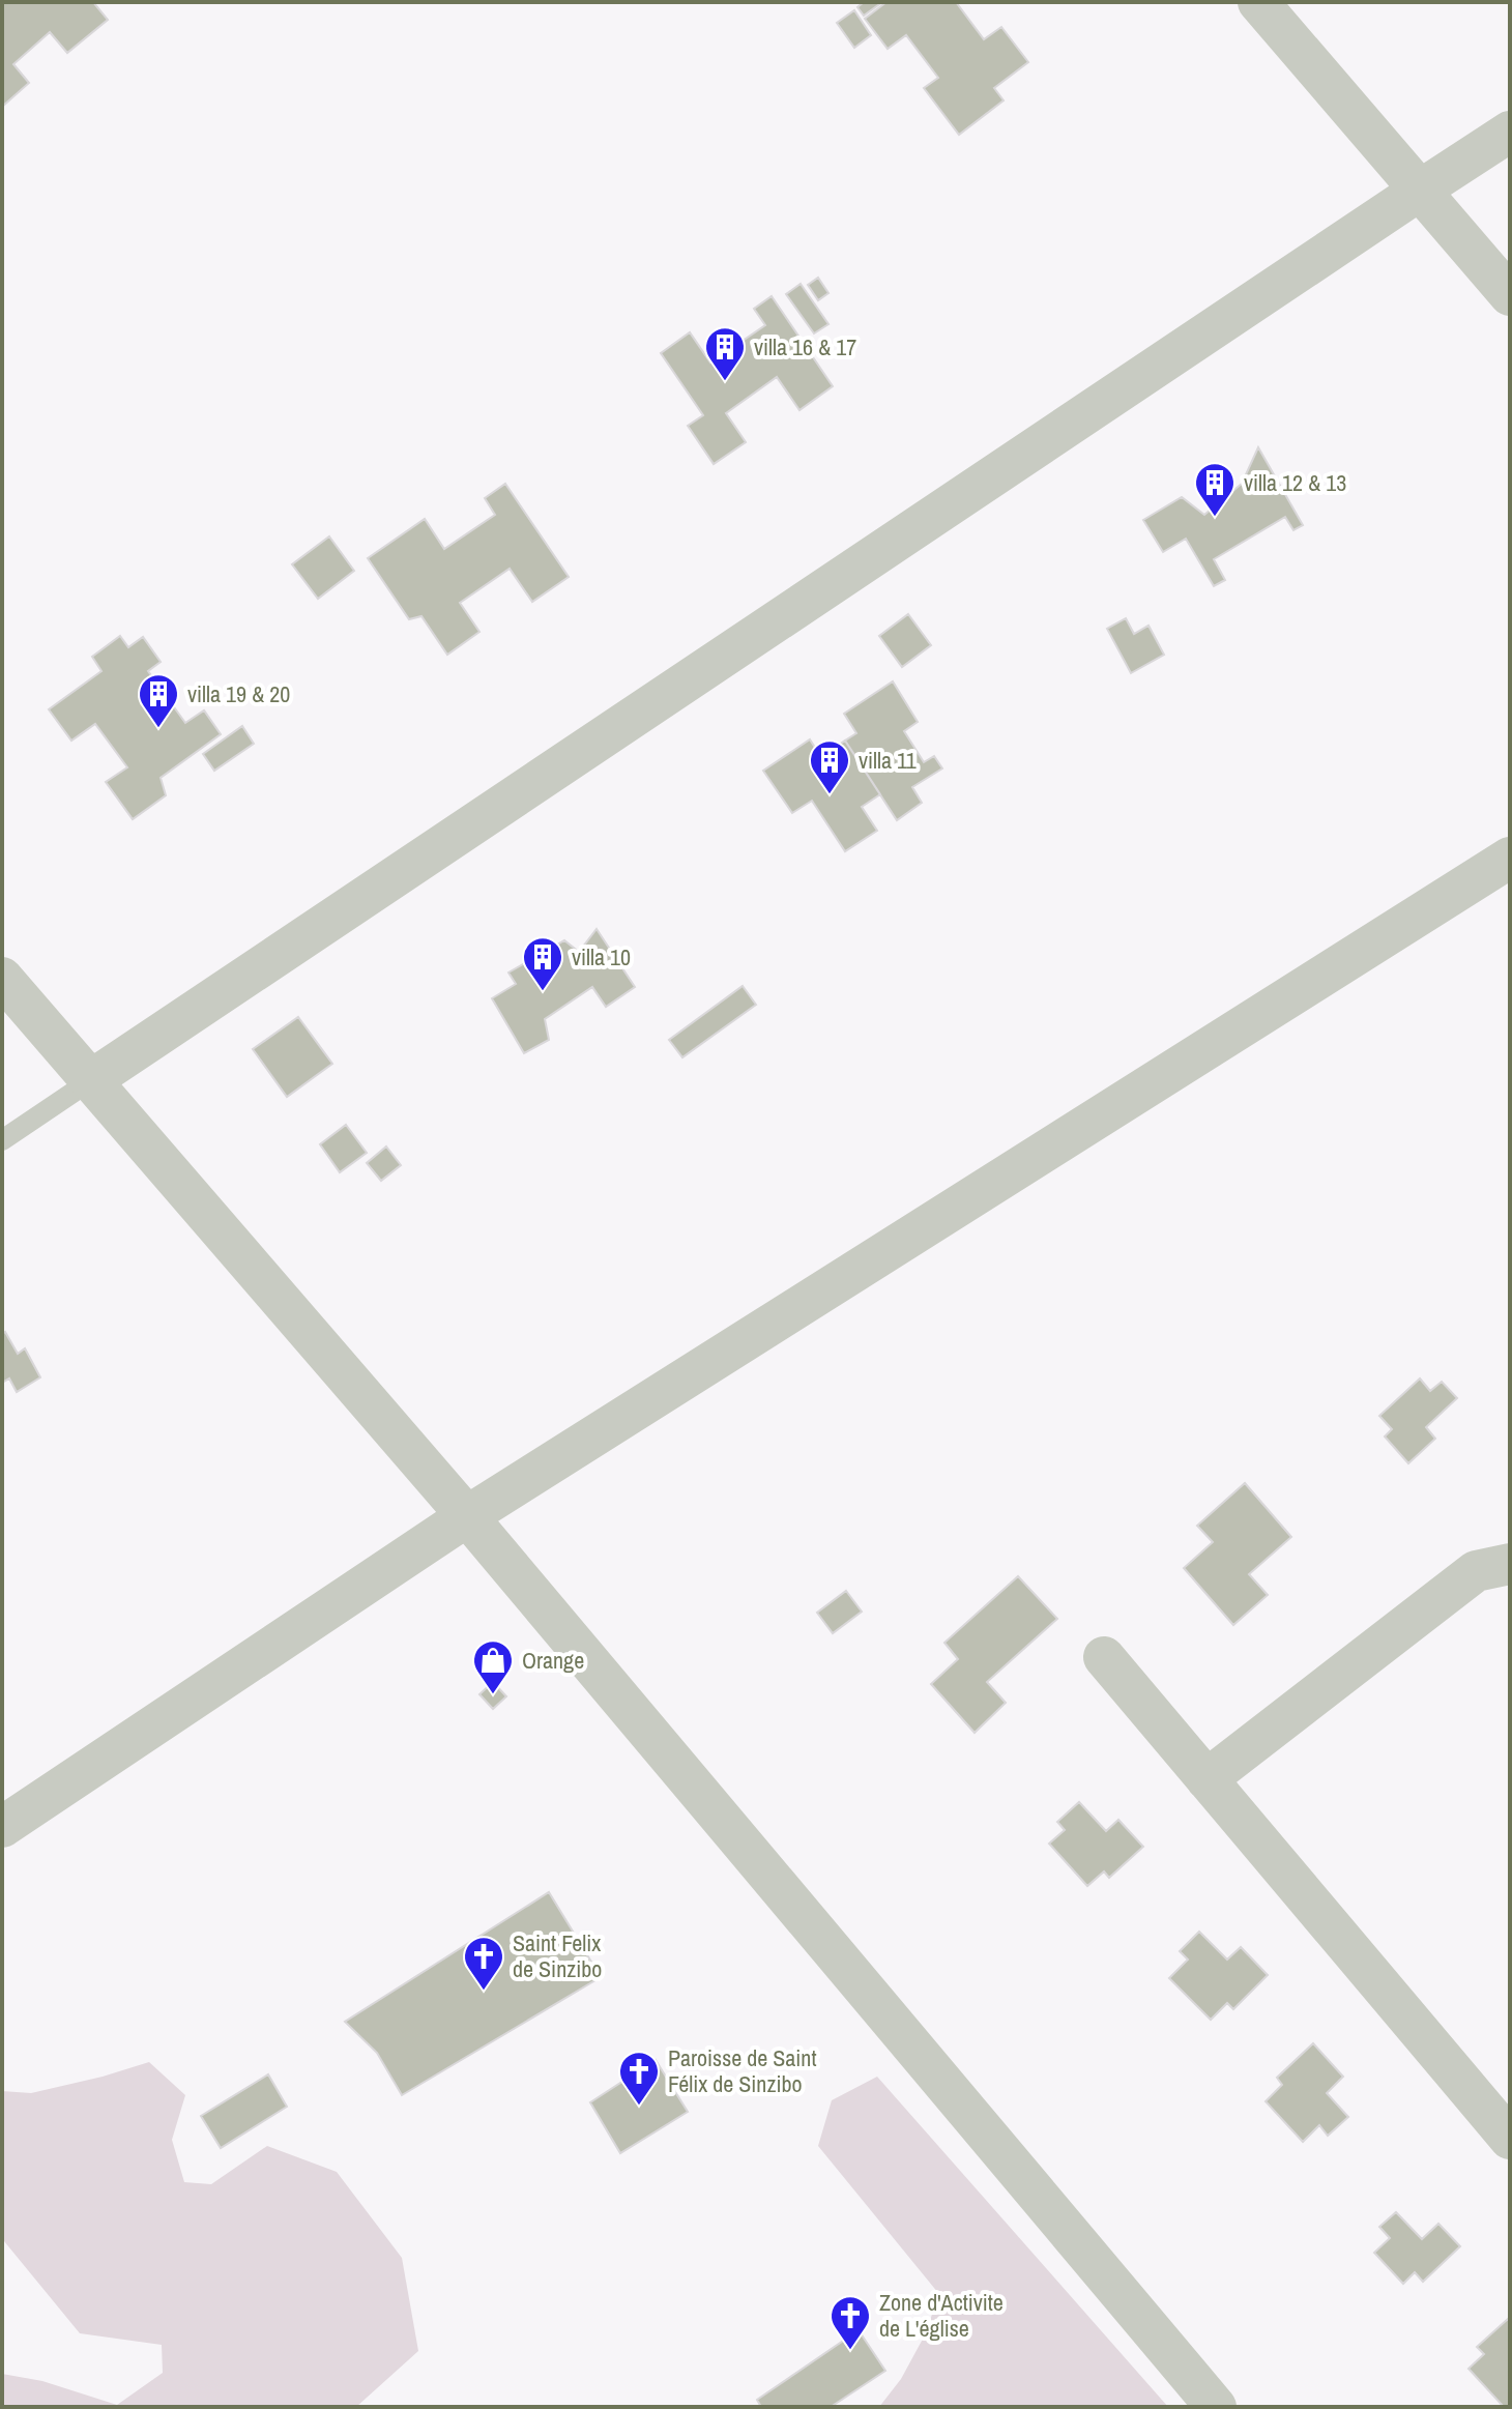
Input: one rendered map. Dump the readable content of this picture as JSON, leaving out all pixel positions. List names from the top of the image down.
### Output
{
  "places": {
    "building": [
      "villa 16 & 17",
      "villa 12 & 13",
      "villa 19 & 20",
      "villa 11",
      "villa 10"
    ],
    "shop": ["Orange"],
    "church": ["Saint Felix de Sinzibo", "Paroisse de Saint Félix de Sinzibo", "Zone d'Activite de L'église"]
  }
}
